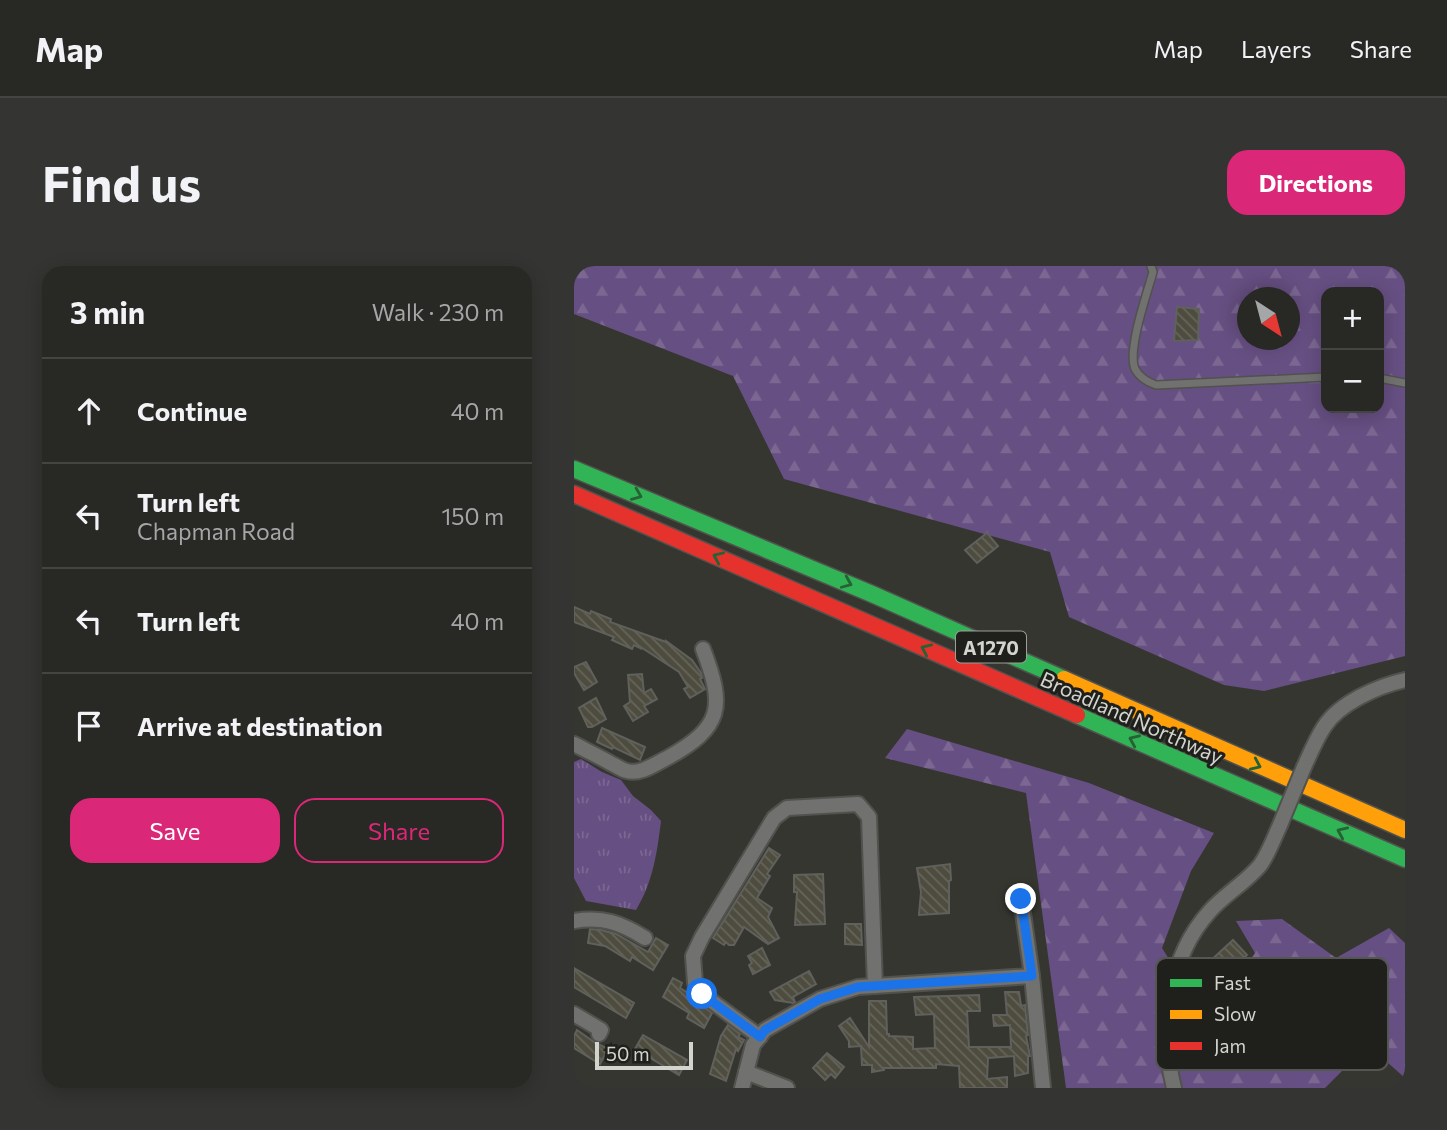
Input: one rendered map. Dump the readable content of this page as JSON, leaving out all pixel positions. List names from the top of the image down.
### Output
{
  "streets": {
    "highway": ["A1270", "Broadland Northway"]
  },
  "legend": ["Fast", "Slow", "Jam"],
  "scale_bar": "50 m",
  "north": "bottom right",
  "page": {
    "header": "Map",
    "nav": ["Map", "Layers", "Share"],
    "buttons": [
      "Directions",
      ["Save", "Share"]
    ],
    "title": "Find us",
    "heading": ["3 min", "Walk · 230 m"],
    "map_buttons": ["+", "−"],
    "list": [
      ["Continue", "40 m"],
      ["Turn left", "Chapman Road", "150 m"],
      ["Turn left", "40 m"],
      "Arrive at destination"
    ],
    "scale": "50 m"
  }
}
